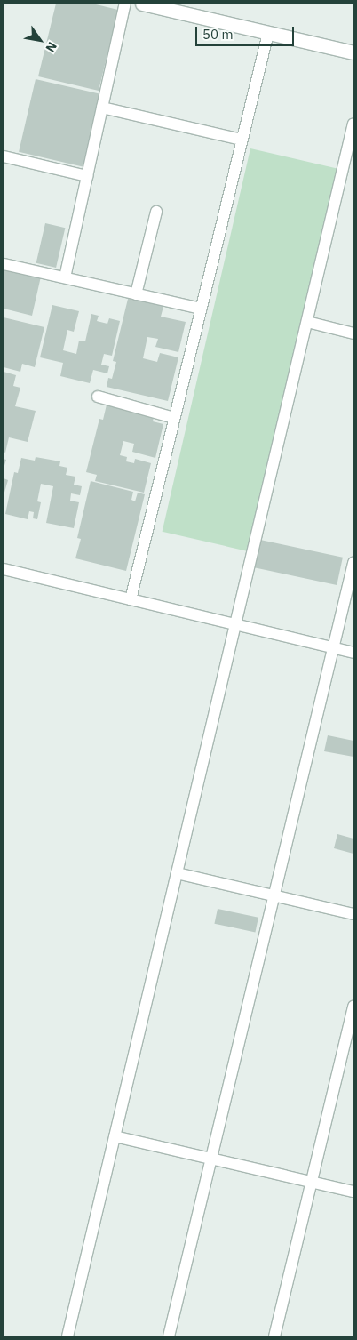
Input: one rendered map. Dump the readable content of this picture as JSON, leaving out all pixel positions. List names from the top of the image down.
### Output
{
  "scale_bar": "50 m",
  "north": "bottom right"
}
